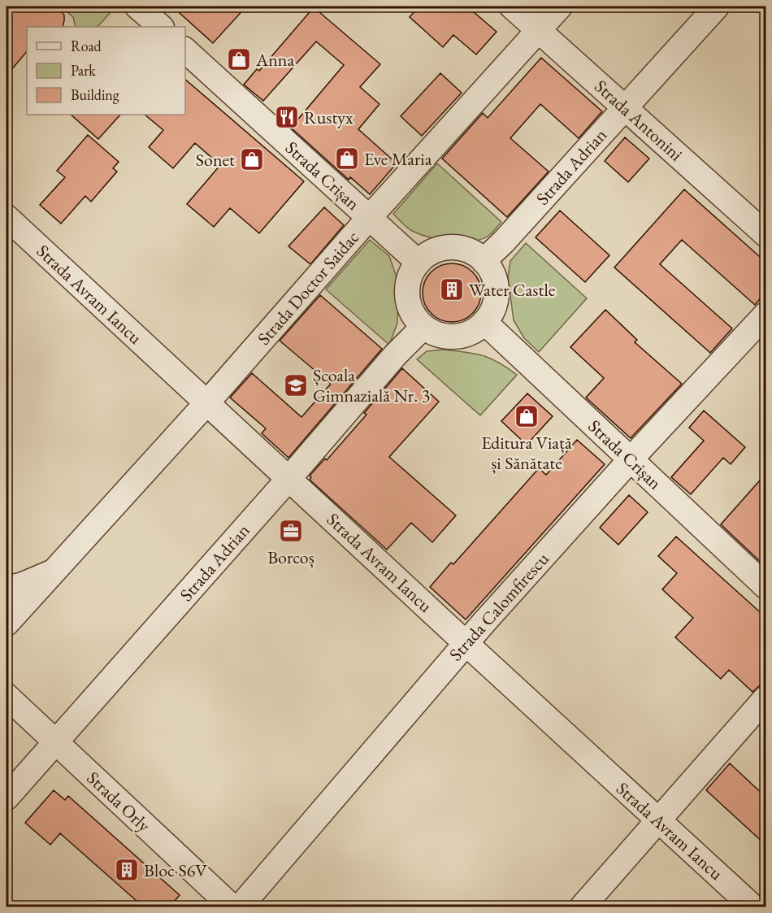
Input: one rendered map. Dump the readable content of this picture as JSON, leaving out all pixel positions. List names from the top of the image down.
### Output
{
  "streets": {
    "street": [
      "Strada Antonini",
      "Strada Adrian",
      "Strada Crișan",
      "Strada Doctor Saidac",
      "Strada Avram Iancu",
      "Strada Calomfirescu",
      "Strada Orly"
    ]
  },
  "crossings": [
    ["Strada Antonini", "Strada Adrian"],
    ["Strada Antonini", "Strada Doctor Saidac"],
    ["Strada Adrian", "Strada Crișan"],
    ["Strada Adrian", "Strada Avram Iancu"],
    ["Strada Adrian", "Strada Orly"],
    ["Strada Crișan", "Strada Doctor Saidac"],
    ["Strada Crișan", "Strada Calomfirescu"],
    ["Strada Doctor Saidac", "Strada Avram Iancu"],
    ["Strada Avram Iancu", "Strada Calomfirescu"]
  ],
  "places": {
    "shop": [
      "Anna",
      "Eve Maria",
      "Sonet",
      "Editura Viață și Sănătate"
    ],
    "restaurant": ["Rustyx"],
    "building": ["Water Castle", "Bloc S6V"],
    "school or university": ["Școala Gimnazială Nr. 3"],
    "office": ["Borcoș"]
  },
  "legend": ["Road", "Park", "Building"]
}
